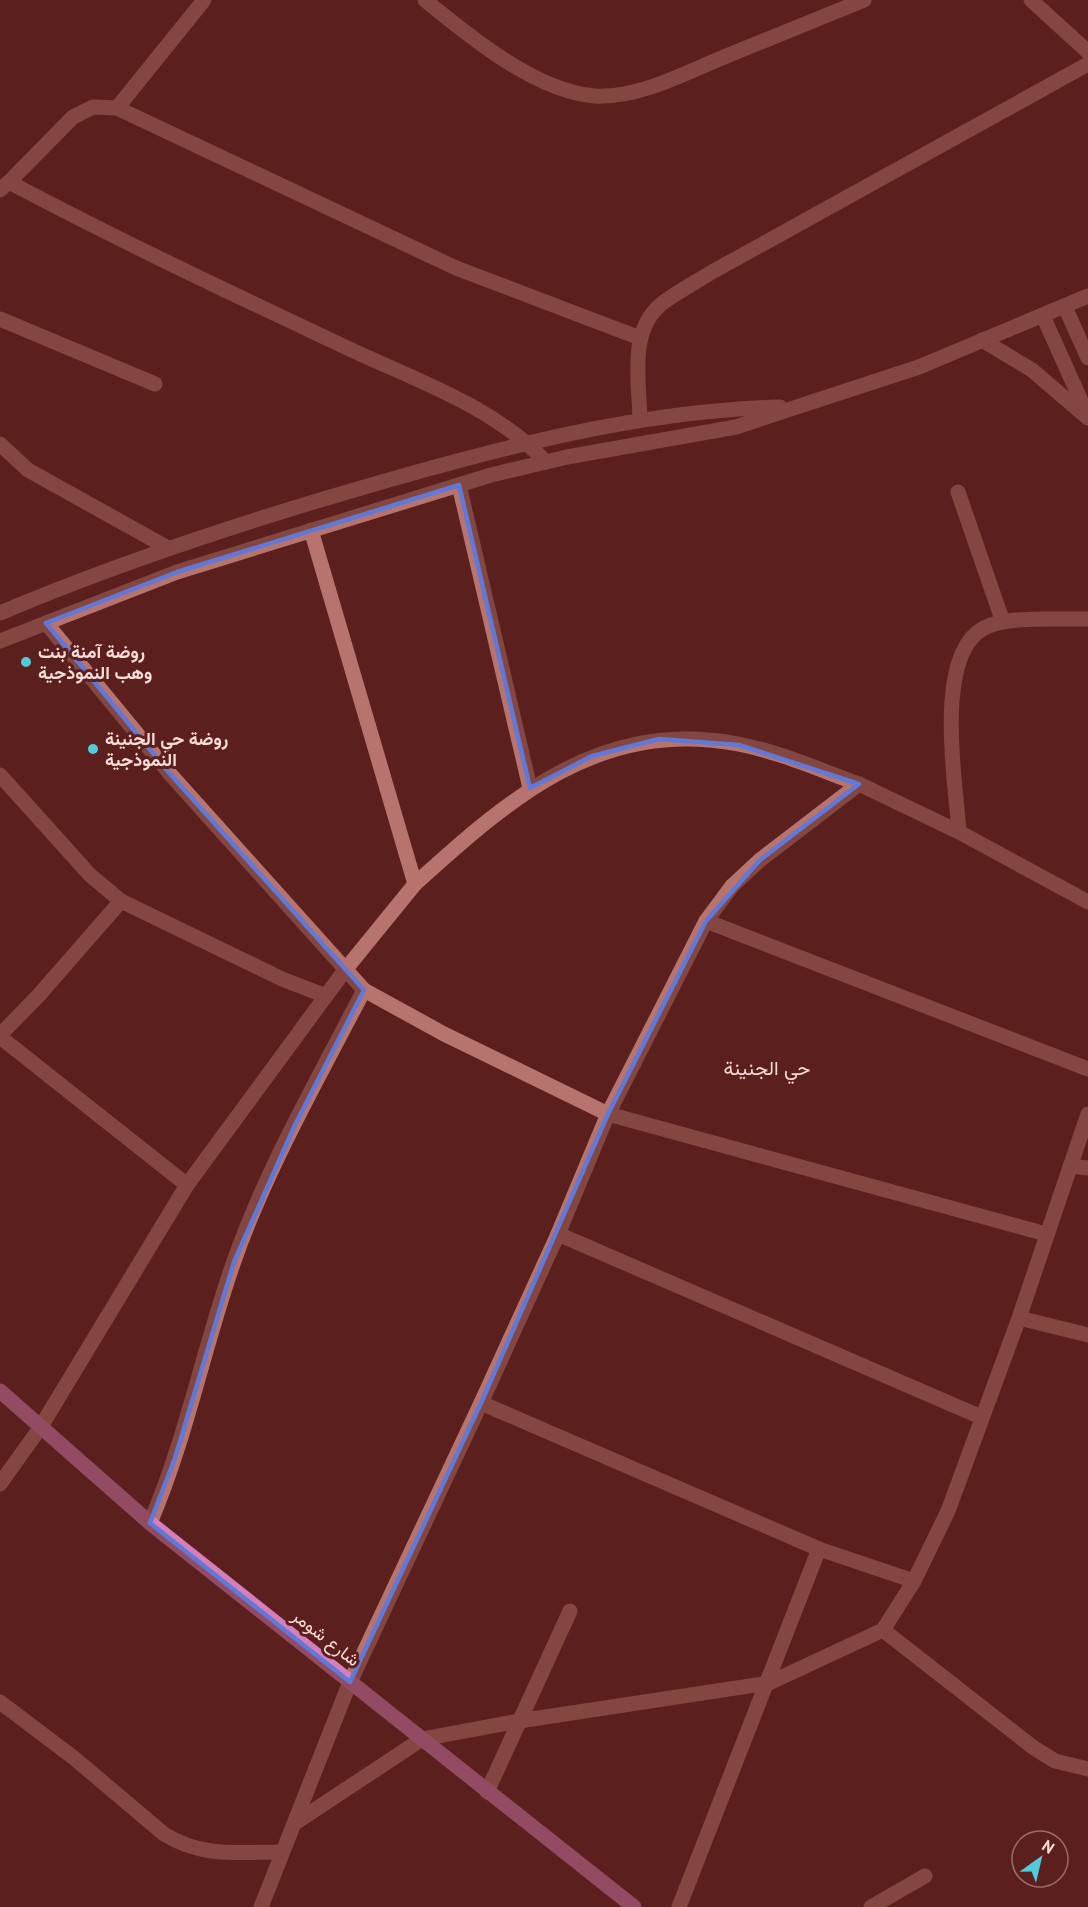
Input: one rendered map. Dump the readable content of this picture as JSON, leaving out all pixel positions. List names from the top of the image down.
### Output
{
  "streets": {
    "main road": ["شارع شومر"]
  },
  "districts": ["حي الجنينة"],
  "places": ["روضة آمنة بنت وهب النموذجية", "روضة حي الجنينة النموذجية"],
  "north": "top right"
}
